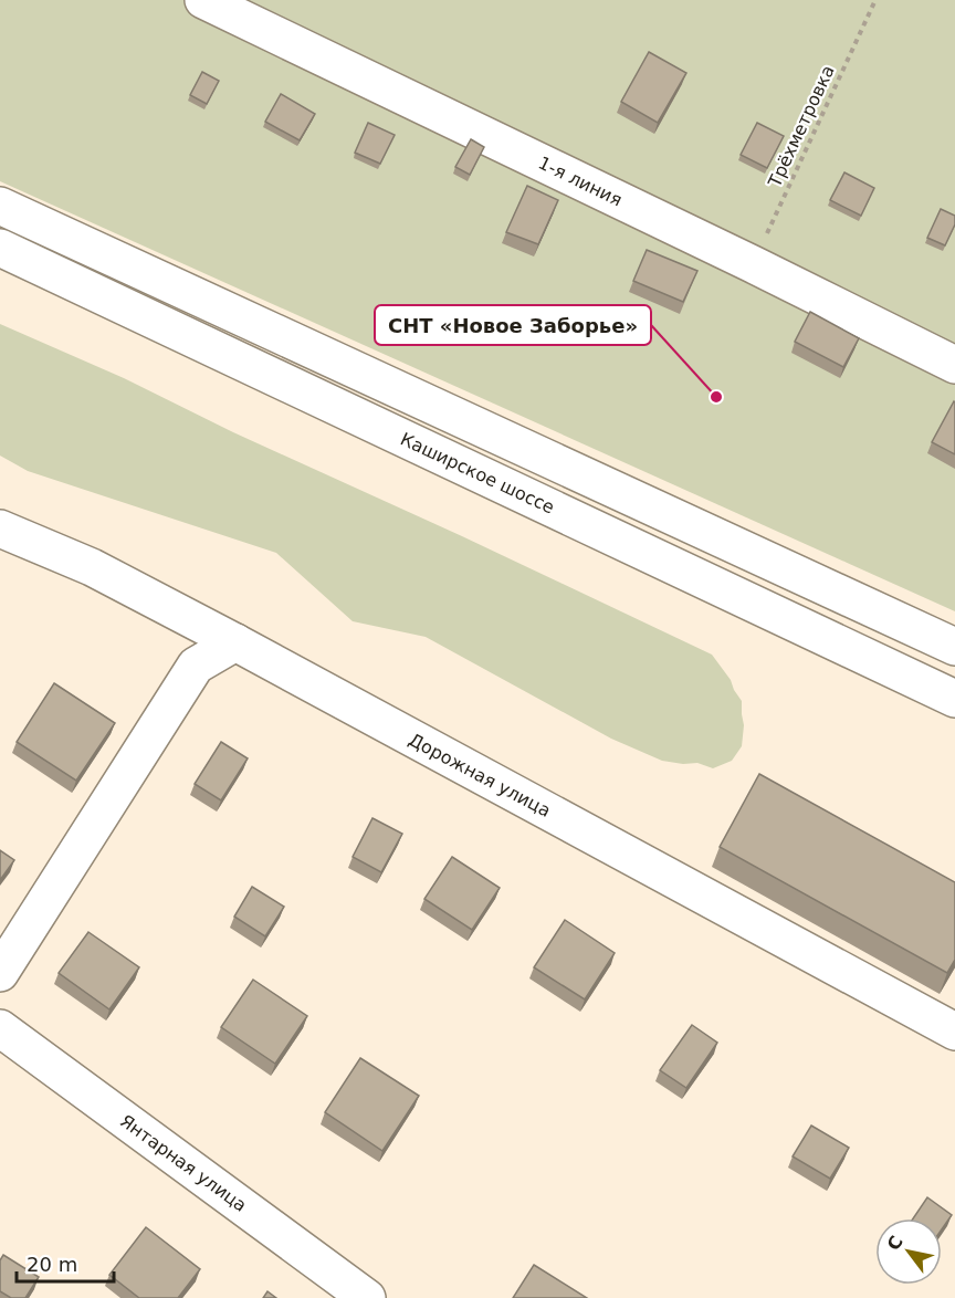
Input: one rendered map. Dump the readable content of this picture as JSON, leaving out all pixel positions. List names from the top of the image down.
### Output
{
  "streets": {
    "street": [
      "1-я линия",
      "Каширское шоссе",
      "Дорожная улица",
      "Янтарная улица"
    ],
    "path": ["Трёхметровка"]
  },
  "crossings": [
    ["Трёхметровка", "1-я линия"]
  ],
  "places": ["СНТ «Новое Заборье»"],
  "scale_bar": "20 m",
  "north": "top left"
}
